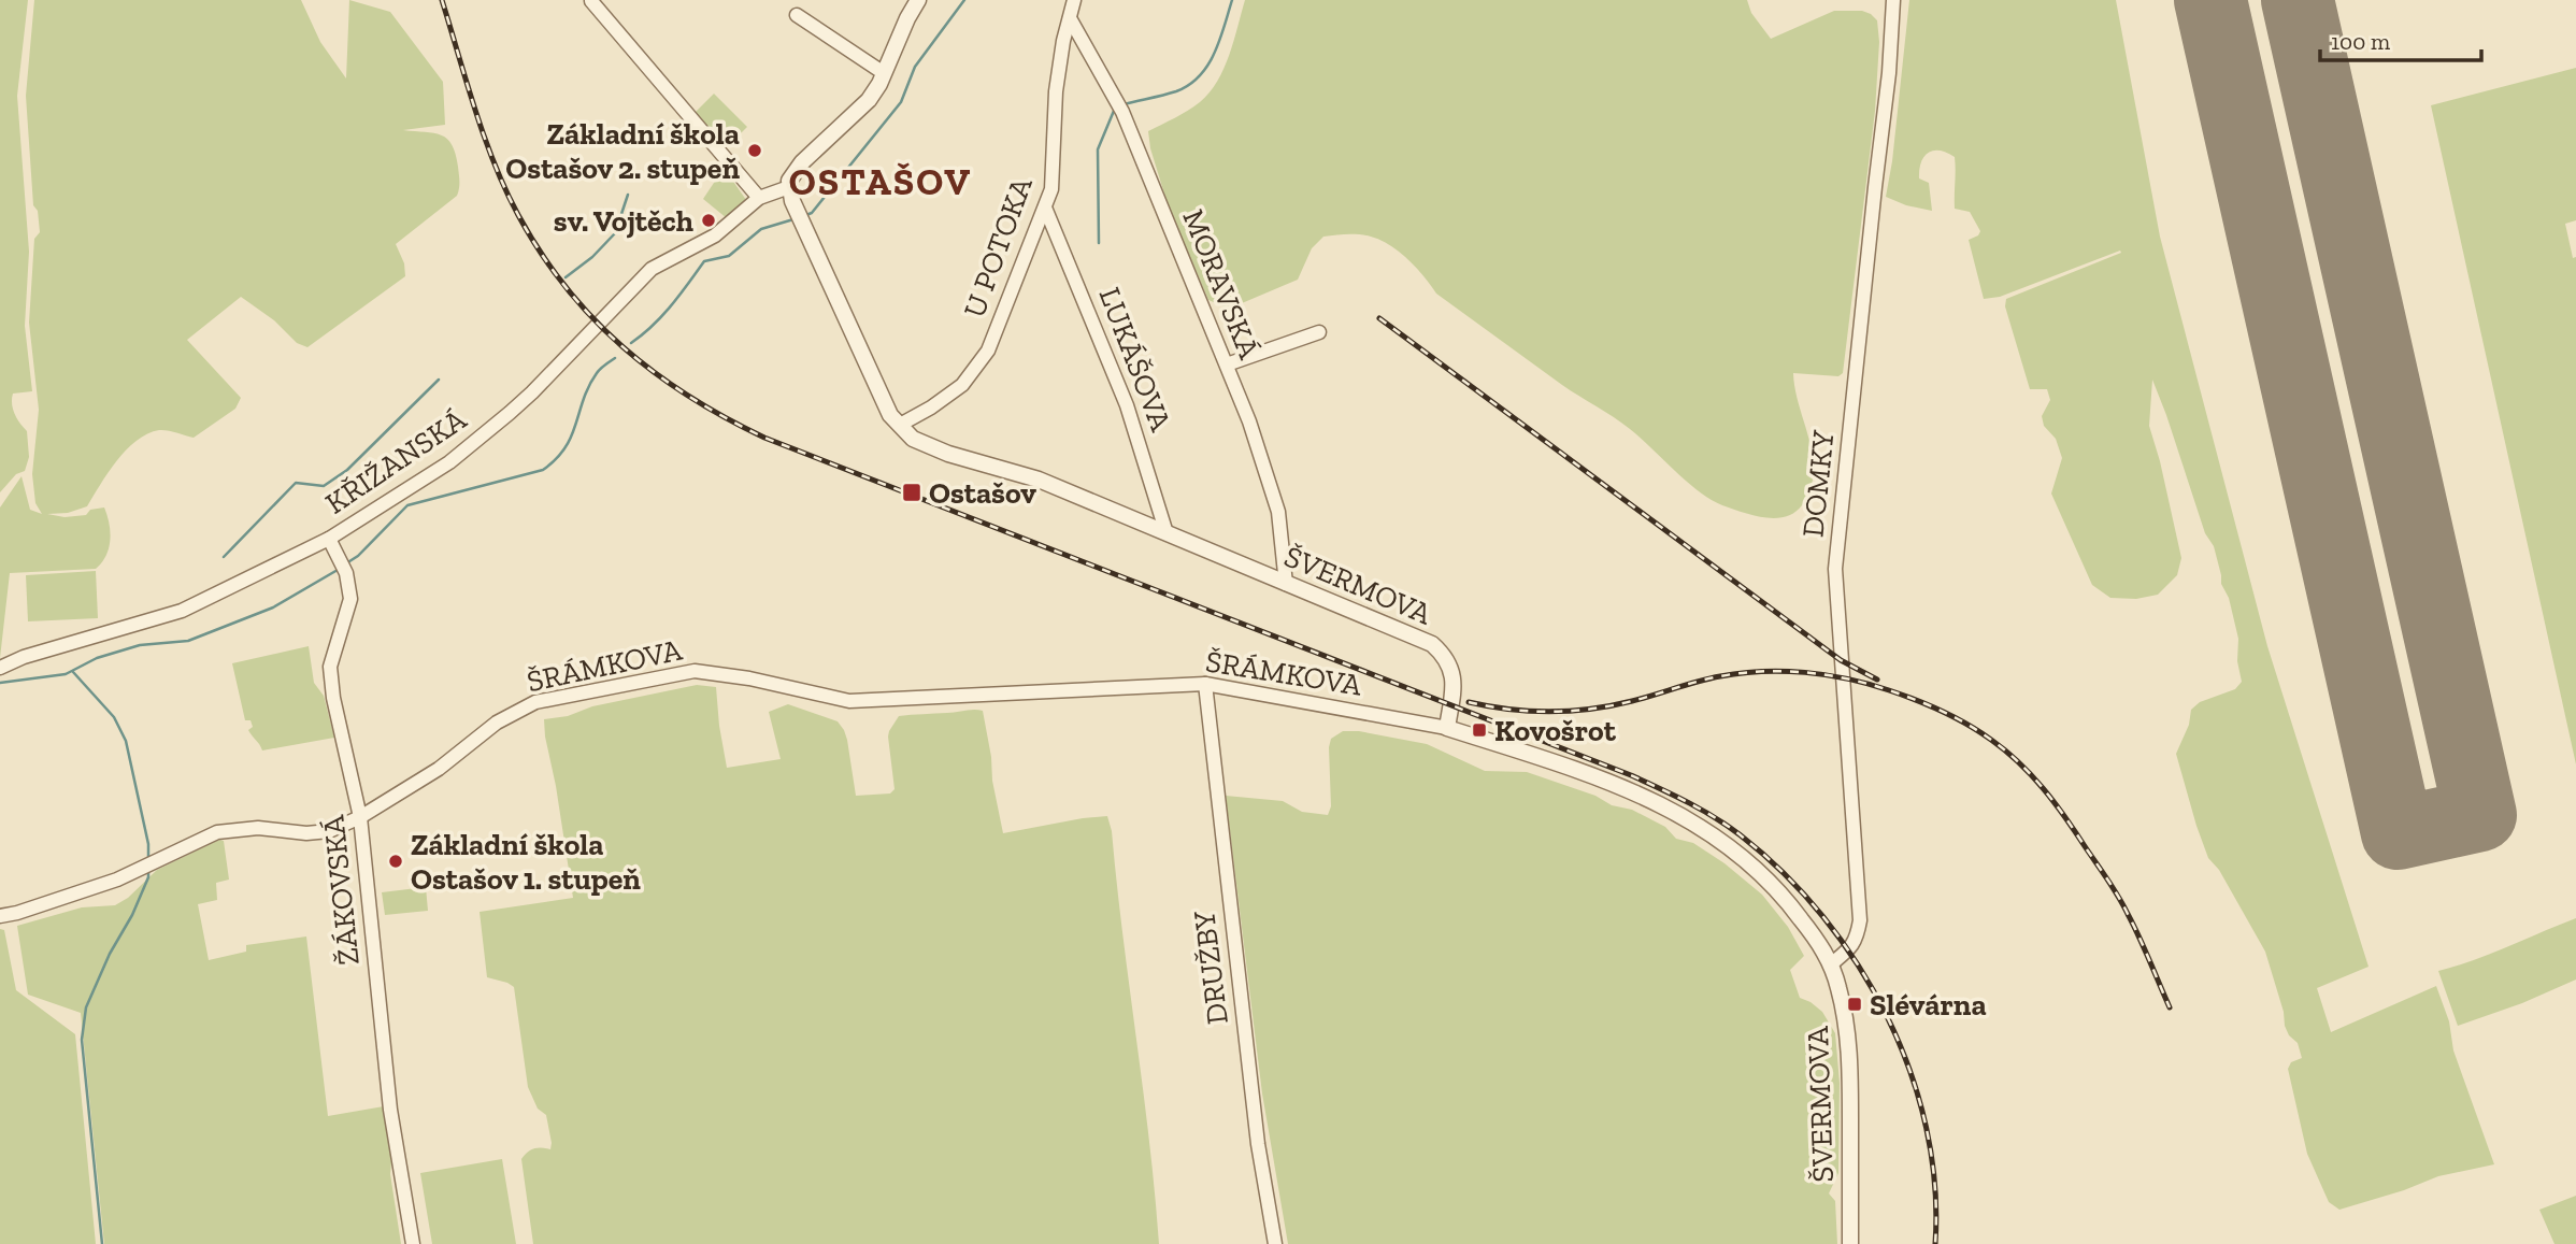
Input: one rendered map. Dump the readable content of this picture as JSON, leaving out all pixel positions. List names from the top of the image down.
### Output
{
  "streets": {
    "street": [
      "U POTOKA",
      "MORAVSKÁ",
      "LUKÁŠOVA",
      "KŘIŽANSKÁ",
      "DOMKY",
      "ŠVERMOVA",
      "ŠRÁMKOVA",
      "ŽÁKOVSKÁ",
      "DRUŽBY"
    ]
  },
  "crossings": [
    ["U POTOKA", "MORAVSKÁ"],
    ["U POTOKA", "LUKÁŠOVA"],
    ["U POTOKA", "ŠVERMOVA"],
    ["MORAVSKÁ", "ŠVERMOVA"],
    ["LUKÁŠOVA", "ŠVERMOVA"],
    ["KŘIŽANSKÁ", "ŠVERMOVA"],
    ["KŘIŽANSKÁ", "ŽÁKOVSKÁ"],
    ["DOMKY", "ŠVERMOVA"],
    ["ŠVERMOVA", "ŠRÁMKOVA"],
    ["ŠRÁMKOVA", "ŽÁKOVSKÁ"],
    ["ŠRÁMKOVA", "DRUŽBY"]
  ],
  "districts": ["OSTAŠOV"],
  "places": {
    "other": ["Základní škola Ostašov 2. stupeň", "sv. Vojtěch", "Základní škola Ostašov 1. stupeň"],
    "transit": ["Ostašov", "Kovošrot", "Slévárna"]
  },
  "scale_bar": "100 m"
}
